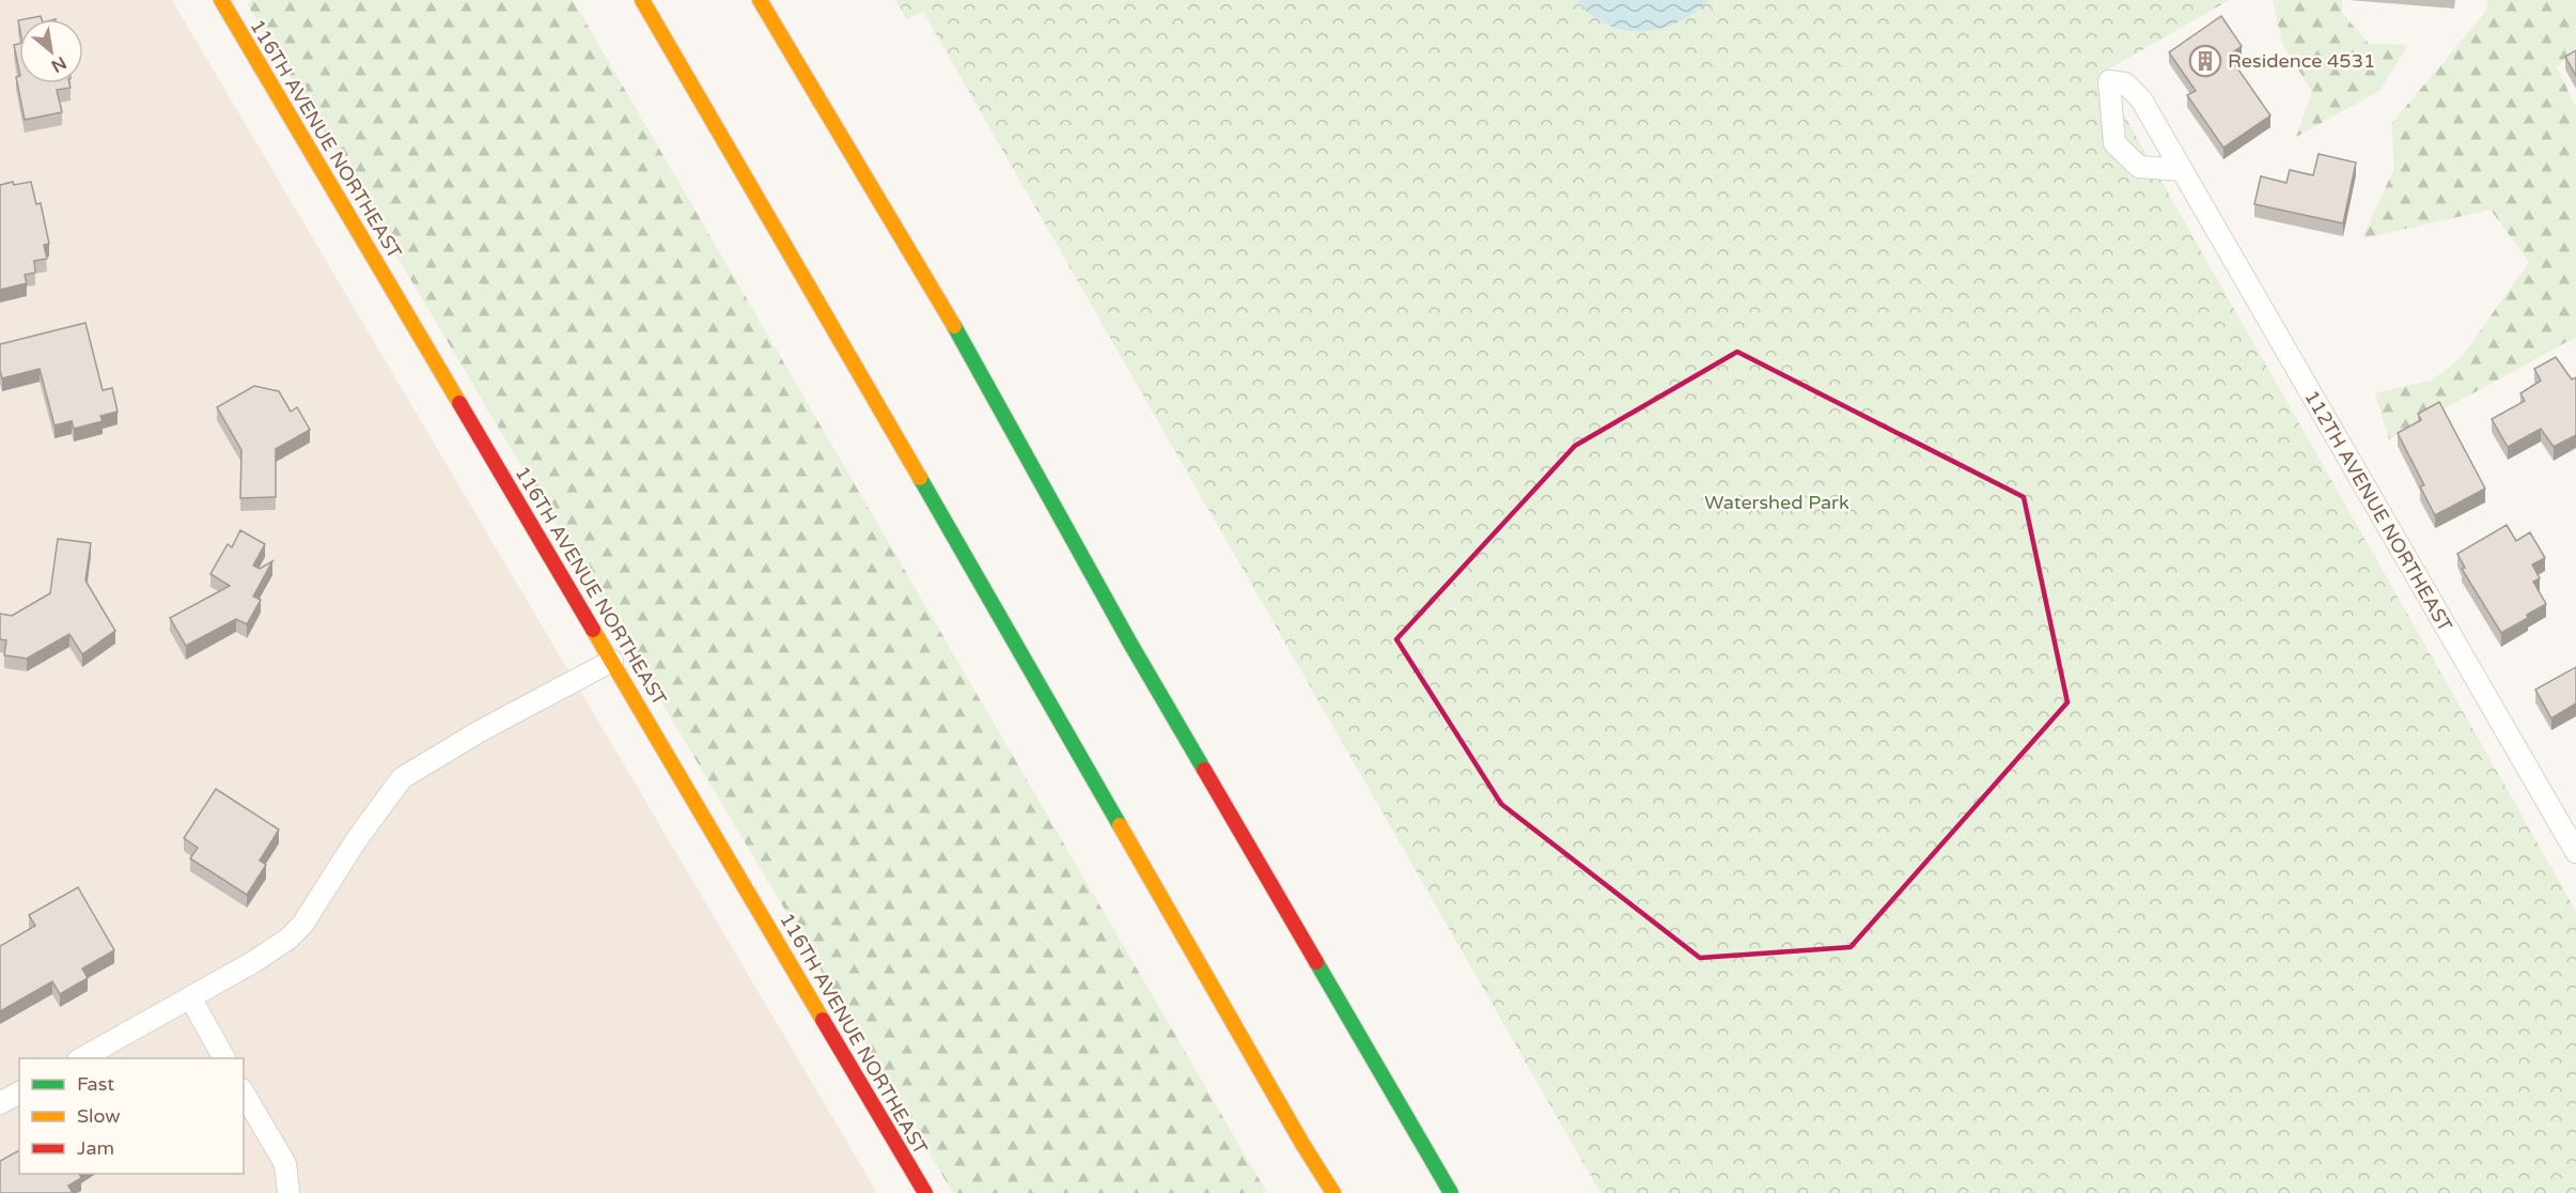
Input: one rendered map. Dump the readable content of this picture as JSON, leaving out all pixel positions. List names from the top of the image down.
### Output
{
  "streets": {
    "main road": ["116TH AVENUE NORTHEAST"],
    "street": ["112TH AVENUE NORTHEAST"]
  },
  "parks": ["Watershed Park"],
  "places": {
    "building": ["Residence 4531"]
  },
  "legend": ["Fast", "Slow", "Jam"],
  "north": "bottom right"
}
